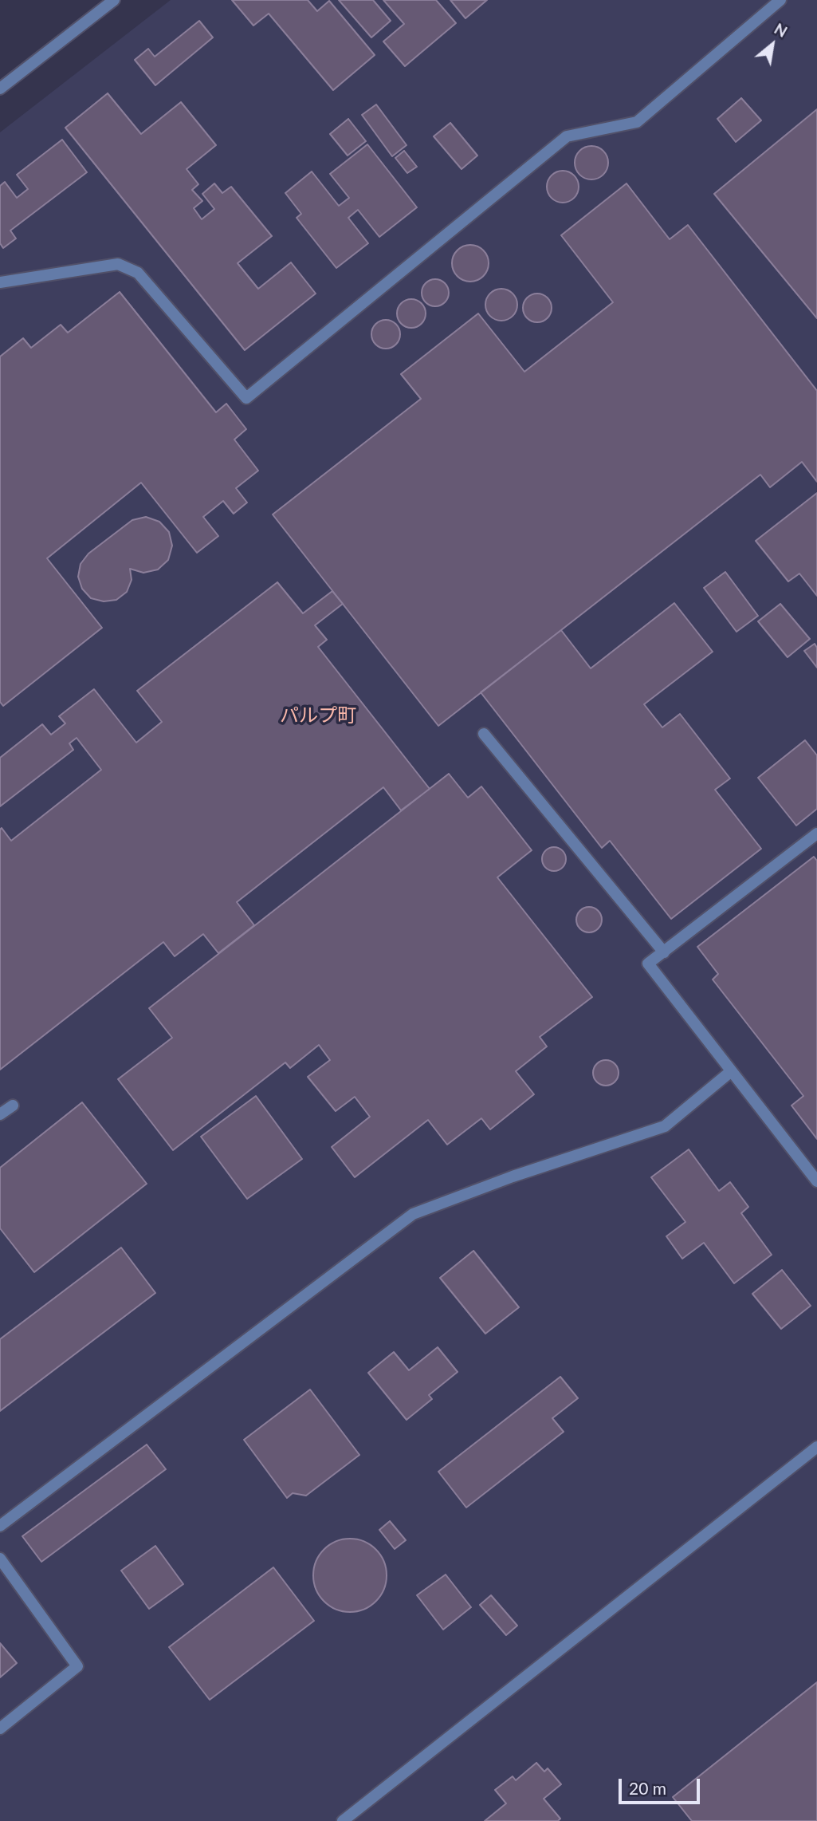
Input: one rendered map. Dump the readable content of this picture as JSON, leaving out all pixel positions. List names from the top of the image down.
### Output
{
  "districts": ["パルプ町"],
  "scale_bar": "20 m",
  "north": "top right"
}
